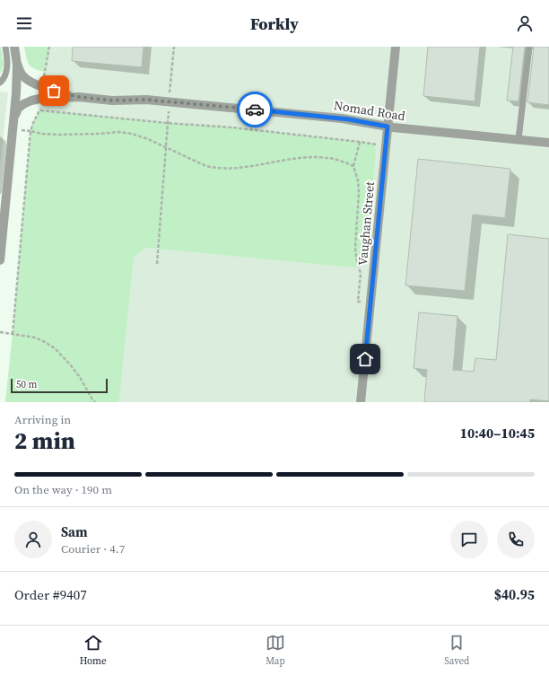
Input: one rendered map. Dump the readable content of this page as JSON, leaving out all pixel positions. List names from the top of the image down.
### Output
{
  "streets": {
    "street": ["Nomad Road", "Vaughan Street"]
  },
  "crossings": [
    ["Nomad Road", "Vaughan Street"]
  ],
  "scale_bar": "50 m",
  "page": {
    "header": "Forkly",
    "scale": "50 m",
    "heading": ["2 min", "Arriving in", "10:40–10:45"],
    "panel": [
      "Sam",
      "Courier · 4.7",
      "Order #9407",
      "$40.95"
    ],
    "bar": "On the way · 190 m",
    "tabs": ["Home", "Map", "Saved"]
  }
}
